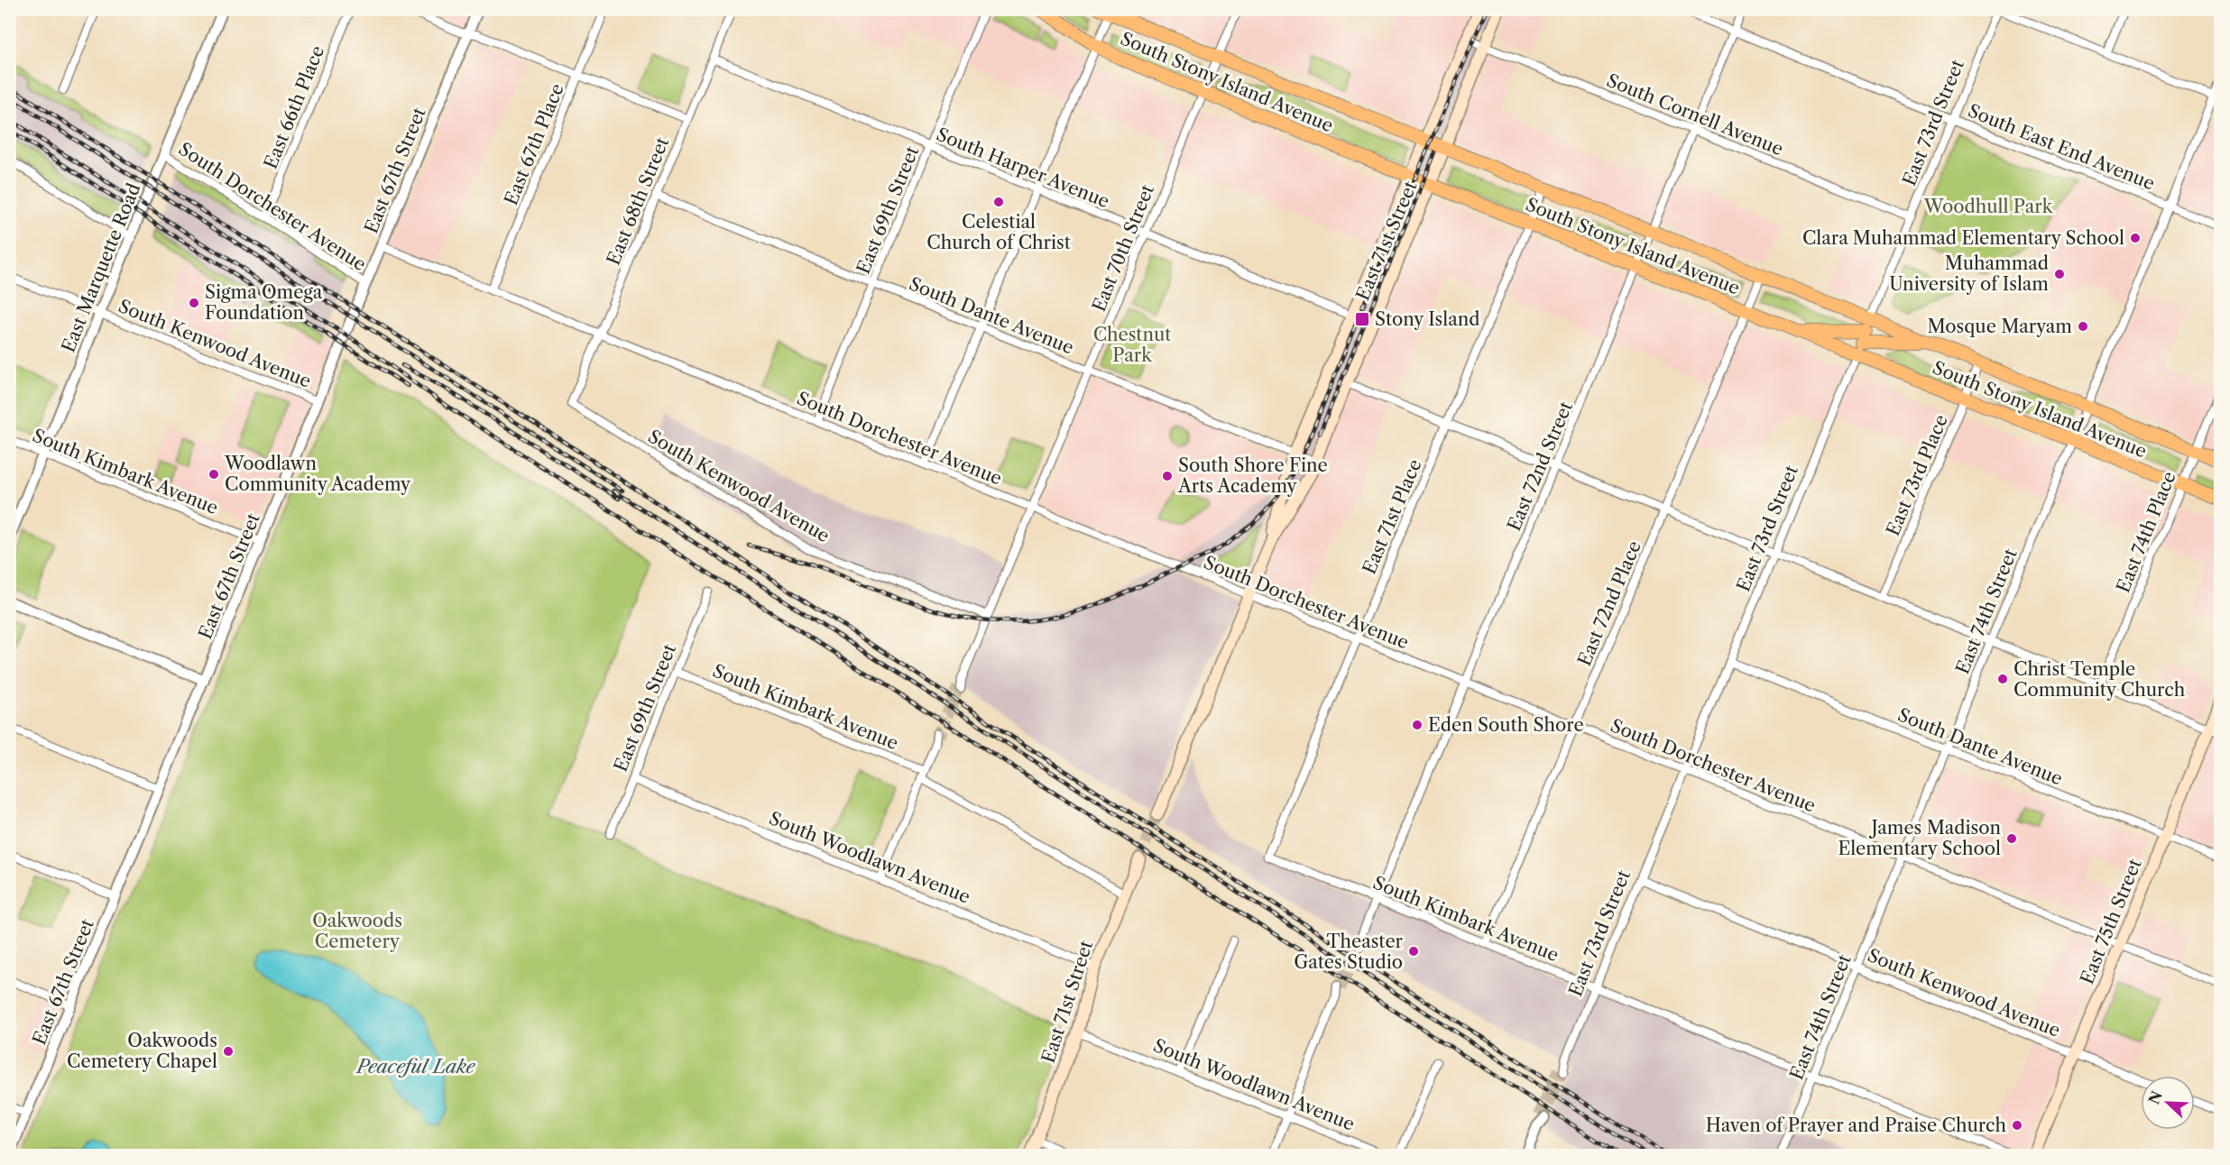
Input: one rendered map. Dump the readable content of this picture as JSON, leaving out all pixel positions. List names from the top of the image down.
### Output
{
  "streets": {
    "highway": ["South Stony Island Avenue"],
    "main road": ["East 71st Street", "East 75th Street"],
    "street": [
      "East 66th Place",
      "South Cornell Avenue",
      "East 73rd Street",
      "East 67th Place",
      "South East End Avenue",
      "South Harper Avenue",
      "East 67th Street",
      "East 68th Street",
      "South Dorchester Avenue",
      "East 69th Street",
      "East 70th Street",
      "East Marquette Road",
      "South Dante Avenue",
      "South Kenwood Avenue",
      "East 72nd Street",
      "South Kimbark Avenue",
      "East 73rd Place",
      "East 71st Place",
      "East 74th Place",
      "East 72nd Place",
      "East 74th Street",
      "South Woodlawn Avenue"
    ]
  },
  "crossings": [
    ["South Stony Island Avenue", "East 73rd Street"],
    ["South Stony Island Avenue", "East 71st Street"],
    ["South Stony Island Avenue", "East 70th Street"],
    ["South Stony Island Avenue", "East 72nd Street"],
    ["South Stony Island Avenue", "East 73rd Place"],
    ["South Stony Island Avenue", "East 71st Place"],
    ["South Stony Island Avenue", "East 74th Place"],
    ["South Stony Island Avenue", "East 72nd Place"],
    ["South Stony Island Avenue", "East 74th Street"],
    ["East 66th Place", "South Dorchester Avenue"],
    ["South Cornell Avenue", "East 73rd Street"],
    ["South Cornell Avenue", "East 71st Street"],
    ["South Cornell Avenue", "East 72nd Street"],
    ["East 73rd Street", "South East End Avenue"],
    ["East 73rd Street", "South Dorchester Avenue"],
    ["East 73rd Street", "South Dante Avenue"],
    ["East 73rd Street", "South Kenwood Avenue"],
    ["East 73rd Street", "South Kimbark Avenue"],
    ["East 67th Place", "South Dorchester Avenue"],
    ["South East End Avenue", "East 72nd Street"],
    ["South East End Avenue", "East 74th Street"],
    ["South Harper Avenue", "East 68th Street"],
    ["South Harper Avenue", "East 69th Street"],
    ["South Harper Avenue", "East 71st Street"],
    ["South Harper Avenue", "East 70th Street"],
    ["East 67th Street", "South Dorchester Avenue"],
    ["East 67th Street", "South Kenwood Avenue"],
    ["East 67th Street", "South Kimbark Avenue"],
    ["East 68th Street", "South Dorchester Avenue"],
    ["East 68th Street", "South Dante Avenue"],
    ["East 68th Street", "South Kenwood Avenue"],
    ["South Dorchester Avenue", "East 69th Street"],
    ["South Dorchester Avenue", "East 71st Street"],
    ["South Dorchester Avenue", "East 70th Street"],
    ["South Dorchester Avenue", "East Marquette Road"],
    ["South Dorchester Avenue", "East 72nd Street"],
    ["South Dorchester Avenue", "East 71st Place"],
    ["South Dorchester Avenue", "East 72nd Place"],
    ["South Dorchester Avenue", "East 74th Street"],
    ["South Dorchester Avenue", "East 75th Street"],
    ["East 69th Street", "South Dante Avenue"],
    ["East 69th Street", "South Kimbark Avenue"],
    ["East 69th Street", "South Woodlawn Avenue"],
    ["East 71st Street", "South Dante Avenue"],
    ["East 71st Street", "South Kimbark Avenue"],
    ["East 71st Street", "South Woodlawn Avenue"],
    ["East 70th Street", "South Dante Avenue"],
    ["East 70th Street", "South Kenwood Avenue"],
    ["East Marquette Road", "South Kenwood Avenue"],
    ["East Marquette Road", "South Kimbark Avenue"],
    ["South Dante Avenue", "East 74th Street"],
    ["South Dante Avenue", "East 75th Street"],
    ["South Kenwood Avenue", "East 74th Street"],
    ["South Kenwood Avenue", "East 75th Street"],
    ["East 72nd Street", "South Kimbark Avenue"],
    ["South Kimbark Avenue", "East 71st Place"],
    ["South Kimbark Avenue", "East 72nd Place"],
    ["South Kimbark Avenue", "East 74th Street"]
  ],
  "water": ["Peaceful Lake"],
  "parks": ["Woodhull Park", "Chestnut Park", "Oakwoods Cemetery"],
  "places": {
    "other": [
      "Celestial Church of Christ",
      "Clara Muhammad Elementary School",
      "Muhammad University of Islam",
      "Sigma Omega Foundation",
      "Mosque Maryam",
      "Woodlawn Community Academy",
      "South Shore Fine Arts Academy",
      "Christ Temple Community Church",
      "Eden South Shore",
      "James Madison Elementary School",
      "Theaster Gates Studio",
      "Oakwoods Cemetery Chapel",
      "Haven of Prayer and Praise Church"
    ],
    "transit": ["Stony Island"]
  },
  "north": "top left"
}
